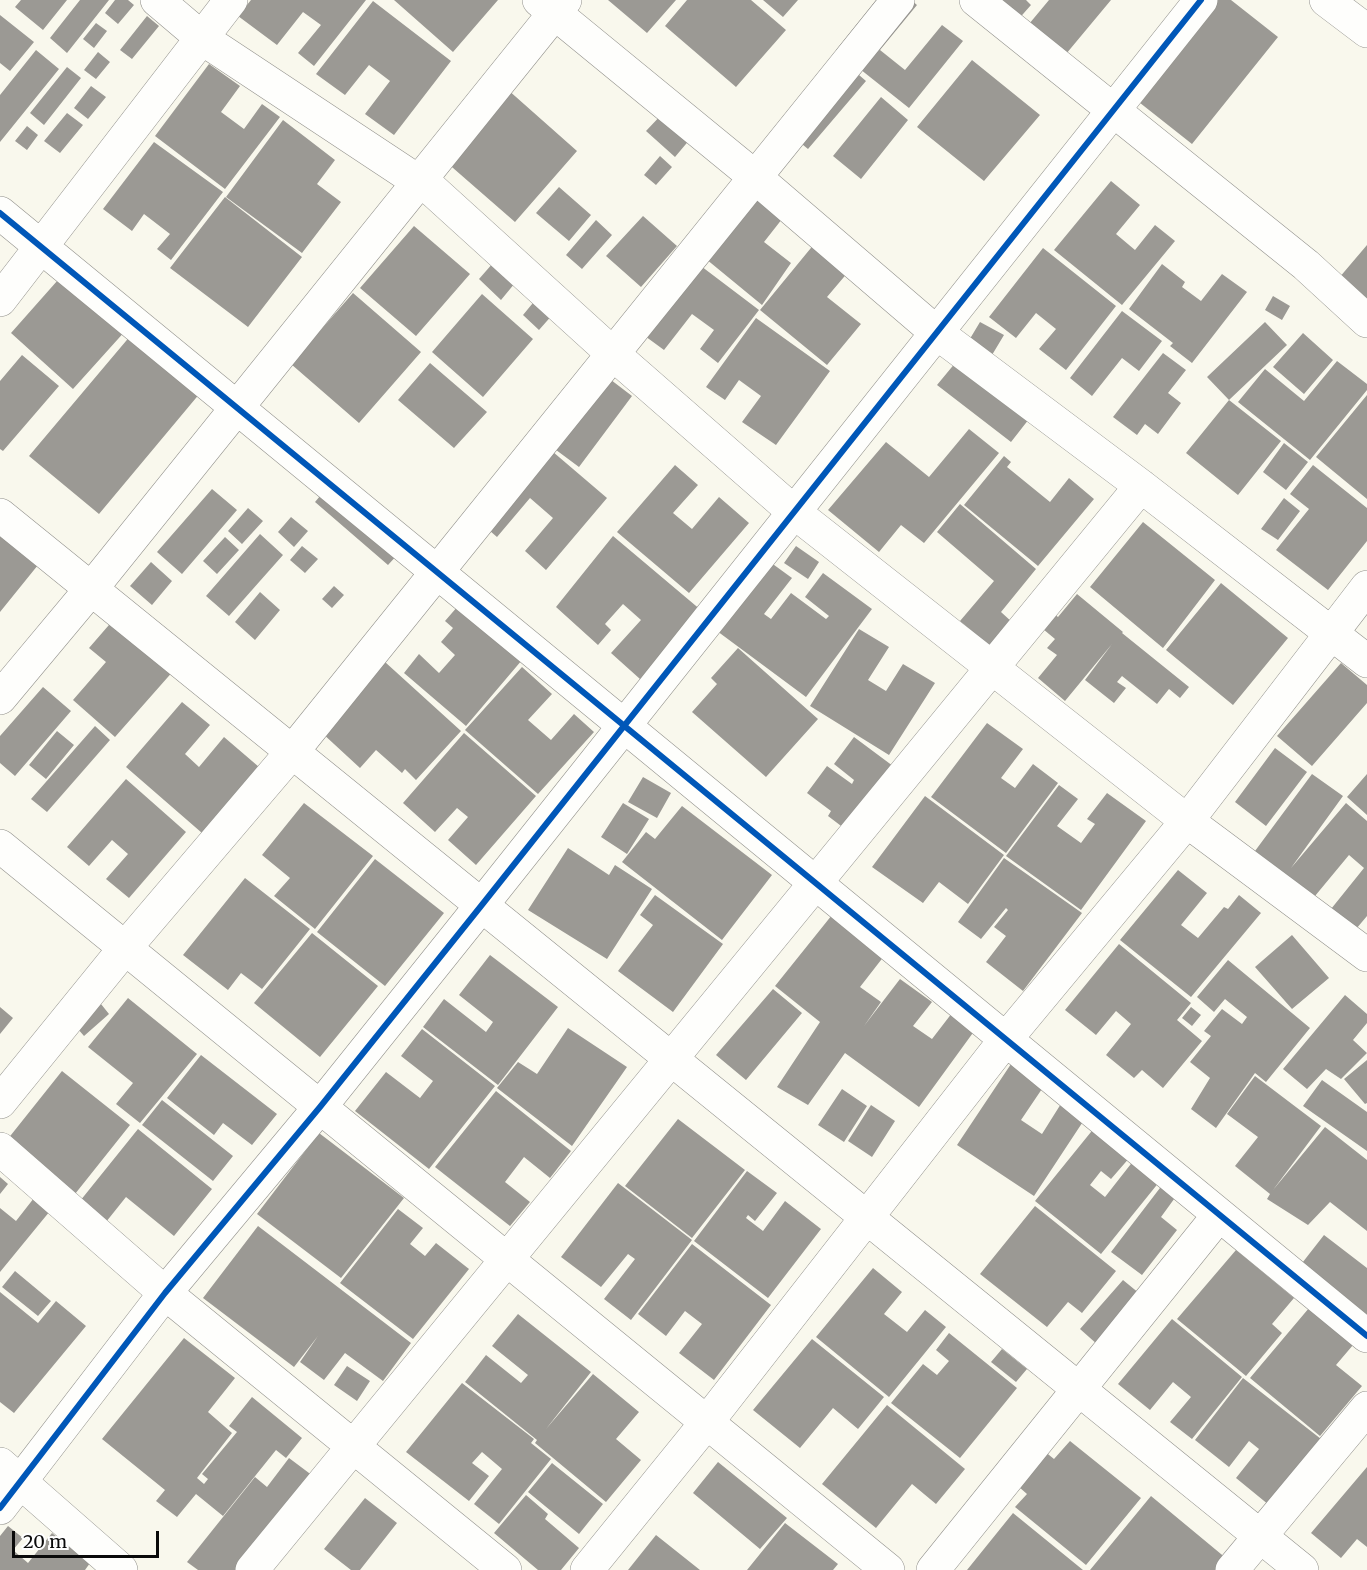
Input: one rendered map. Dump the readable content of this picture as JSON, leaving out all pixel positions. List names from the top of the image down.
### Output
{
  "scale_bar": "20 m"
}
